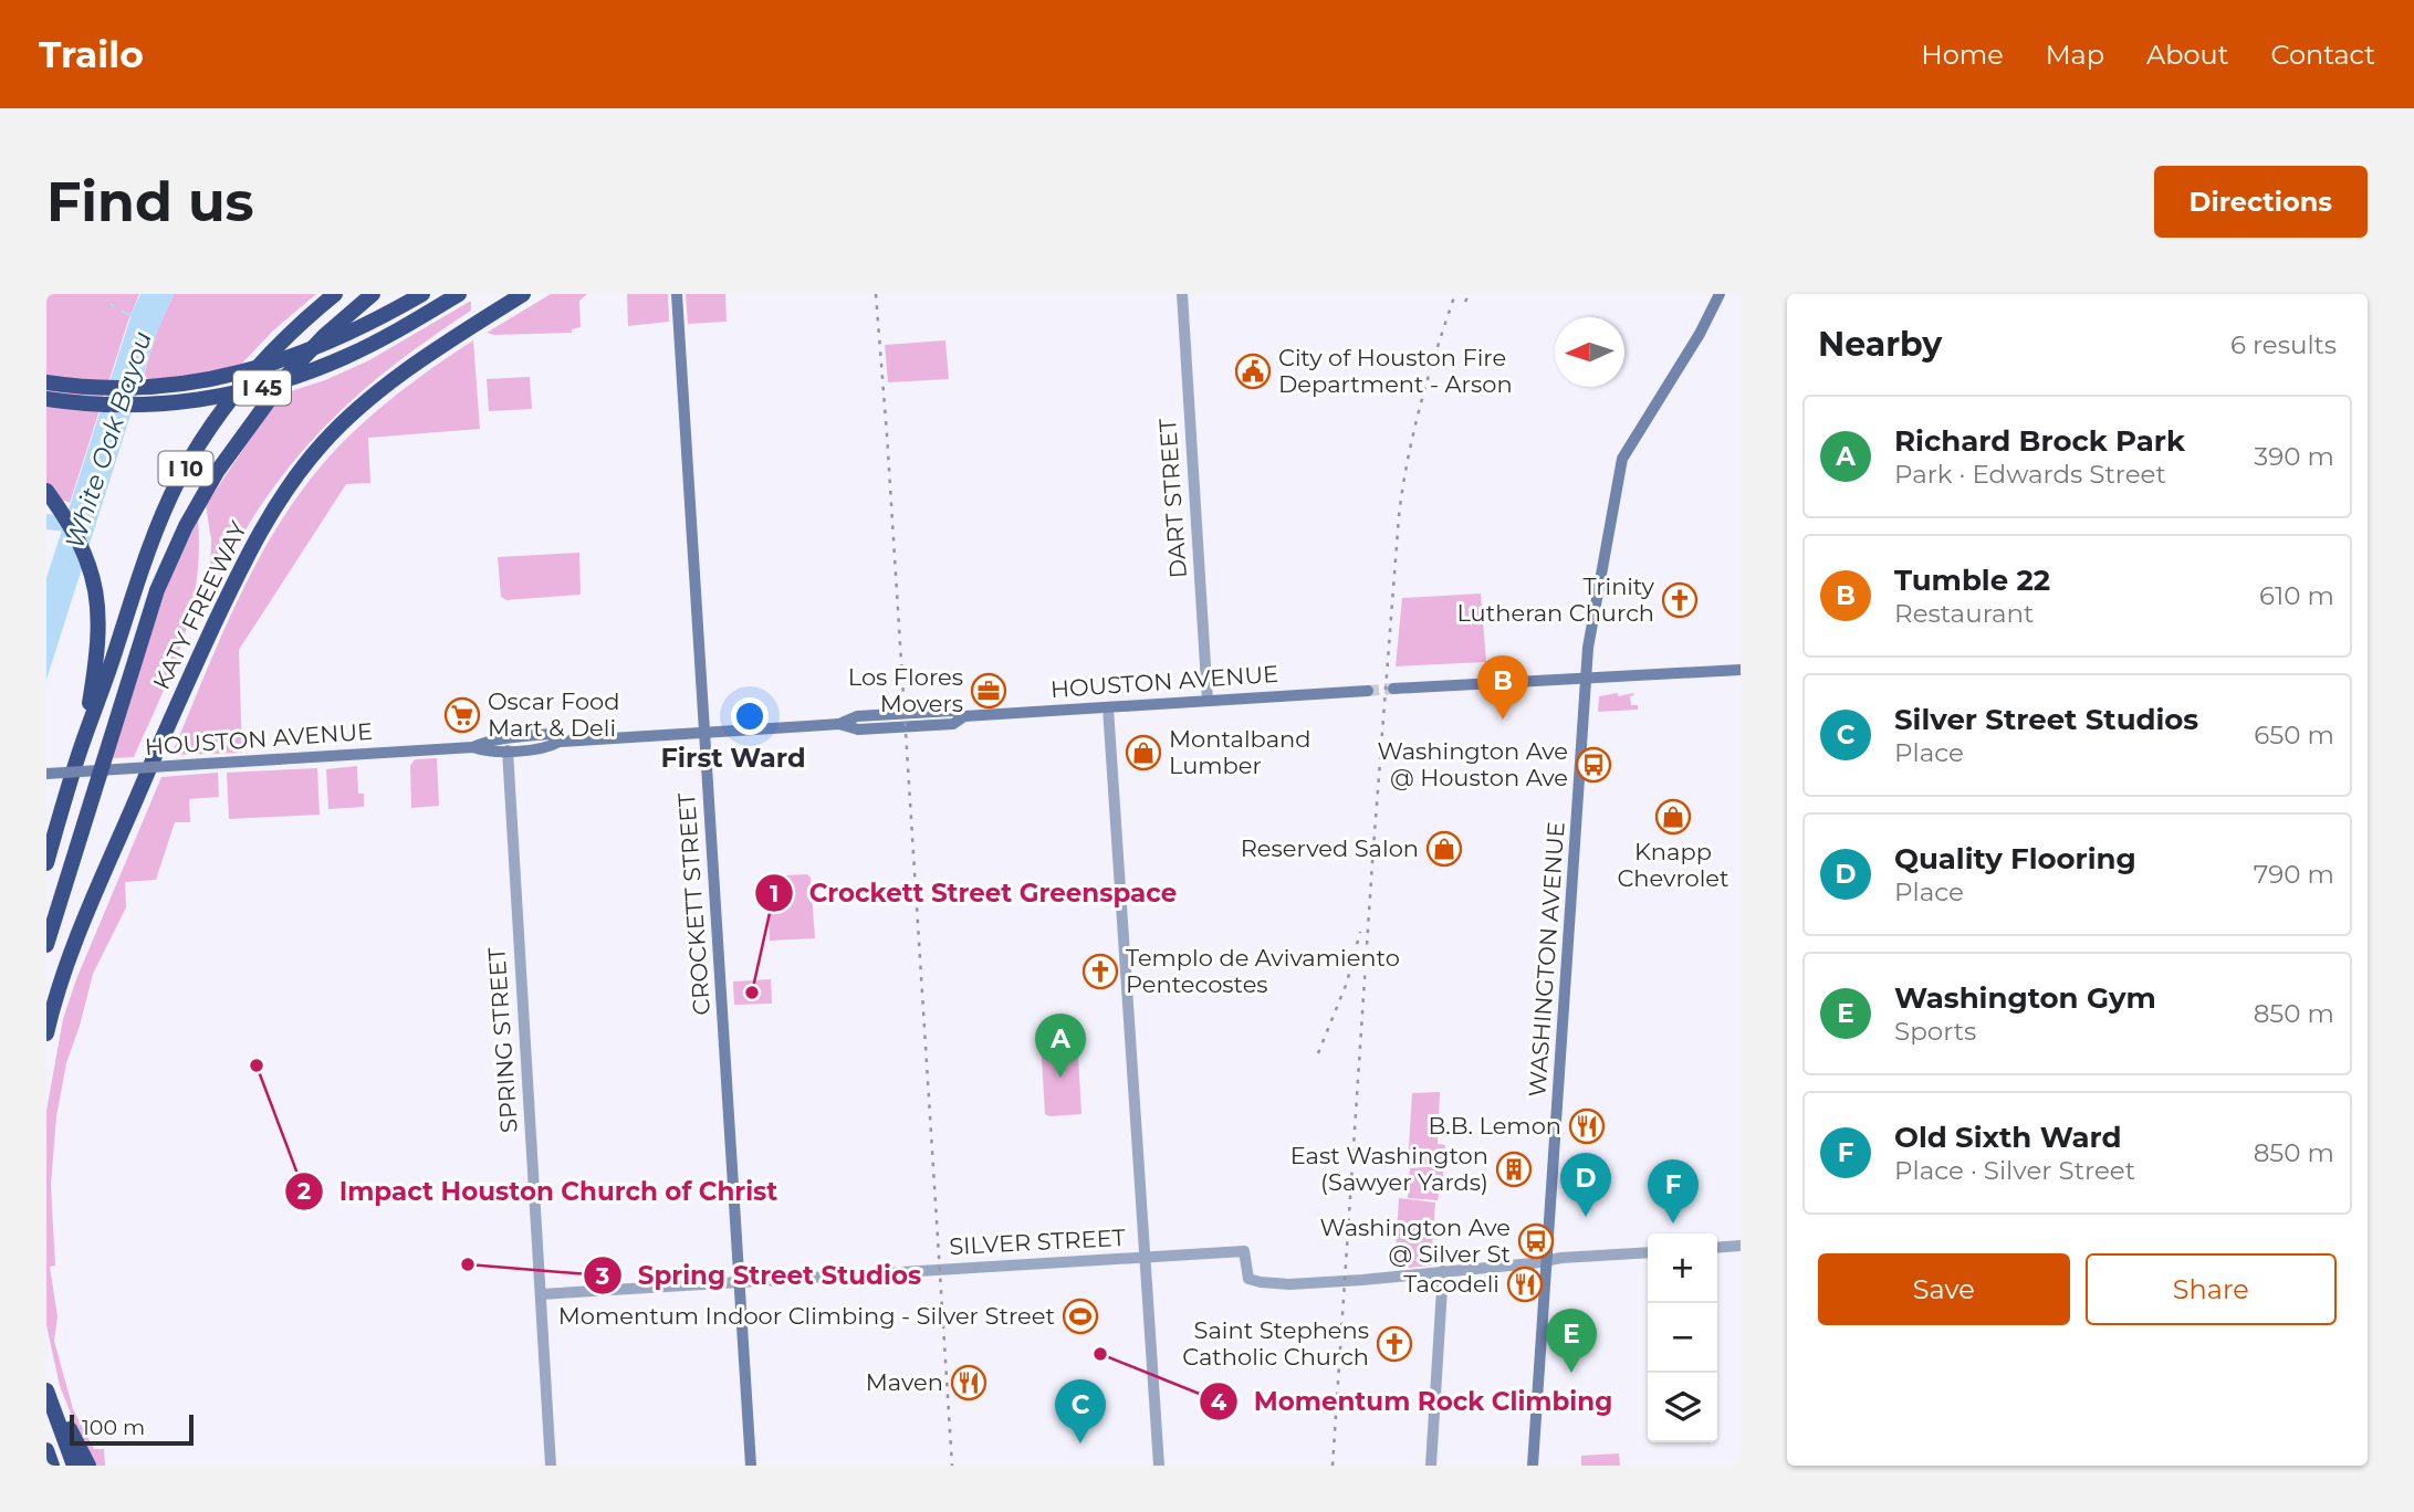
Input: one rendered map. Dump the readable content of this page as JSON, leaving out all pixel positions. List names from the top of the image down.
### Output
{
  "streets": {
    "highway": ["I 45", "I 10", "KATY FREEWAY"],
    "main road": ["HOUSTON AVENUE", "CROCKETT STREET", "WASHINGTON AVENUE"],
    "street": ["DART STREET", "SPRING STREET", "SILVER STREET"]
  },
  "crossings": [
    ["DART STREET", "HOUSTON AVENUE"],
    ["HOUSTON AVENUE", "CROCKETT STREET"],
    ["HOUSTON AVENUE", "SPRING STREET"],
    ["CROCKETT STREET", "SILVER STREET"],
    ["WASHINGTON AVENUE", "SILVER STREET"],
    ["SPRING STREET", "SILVER STREET"]
  ],
  "districts": ["First Ward"],
  "water": ["White Oak Bayou"],
  "places": {
    "public building": ["City of Houston Fire Department - Arson"],
    "church": ["Trinity Lutheran Church", "Templo de Avivamiento Pentecostes", "Saint Stephens Catholic Church"],
    "office": ["Los Flores Movers"],
    "supermarket": ["Oscar Food Mart & Deli"],
    "shop": ["Montalband Lumber", "Knapp Chevrolet", "Reserved Salon"],
    "bus stop": ["Washington Ave @ Houston Ave", "Washington Ave @ Silver St"],
    "other": [
      "Crockett Street Greenspace",
      "Impact Houston Church of Christ",
      "Spring Street Studios",
      "Momentum Rock Climbing"
    ],
    "restaurant": ["B.B. Lemon", "Tacodeli", "Maven"],
    "building": ["East Washington (Sawyer Yards)"],
    "sports": ["Momentum Indoor Climbing - Silver Street"]
  },
  "scale_bar": "100 m",
  "north": "left",
  "page": {
    "header": "Trailo",
    "nav": [
      "Home",
      "Map",
      "About",
      "Contact"
    ],
    "buttons": [
      "Directions",
      ["Save", "Share"]
    ],
    "title": "Find us",
    "heading": ["Nearby", "6 results"],
    "list": [
      {
        "mark": "A",
        "name": "Richard Brock Park",
        "note": "Park · Edwards Street",
        "value": "390 m"
      },
      {
        "mark": "B",
        "name": "Tumble 22",
        "note": "Restaurant",
        "value": "610 m"
      },
      {
        "mark": "C",
        "name": "Silver Street Studios",
        "note": "Place",
        "value": "650 m"
      },
      {
        "mark": "D",
        "name": "Quality Flooring",
        "note": "Place",
        "value": "790 m"
      },
      {
        "mark": "E",
        "name": "Washington Gym",
        "note": "Sports",
        "value": "850 m"
      },
      {
        "mark": "F",
        "name": "Old Sixth Ward",
        "note": "Place · Silver Street",
        "value": "850 m"
      }
    ],
    "pins": [
      "B",
      "A",
      "D",
      "F",
      "E",
      "C"
    ],
    "map_buttons": ["+", "−"],
    "scale": "100 m"
  }
}
